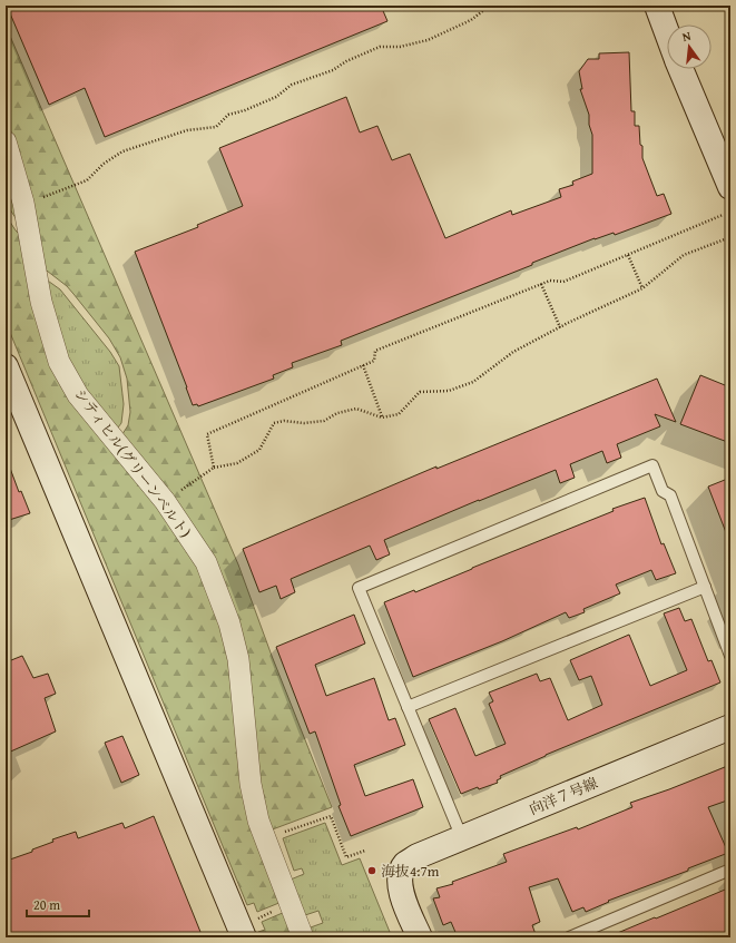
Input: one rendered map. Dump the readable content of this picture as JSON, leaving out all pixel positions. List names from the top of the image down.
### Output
{
  "streets": {
    "street": ["シティヒル(グリーンベルト)", "向洋７号線"]
  },
  "places": ["海抜4.7m"],
  "scale_bar": "20 m",
  "north": "top"
}
